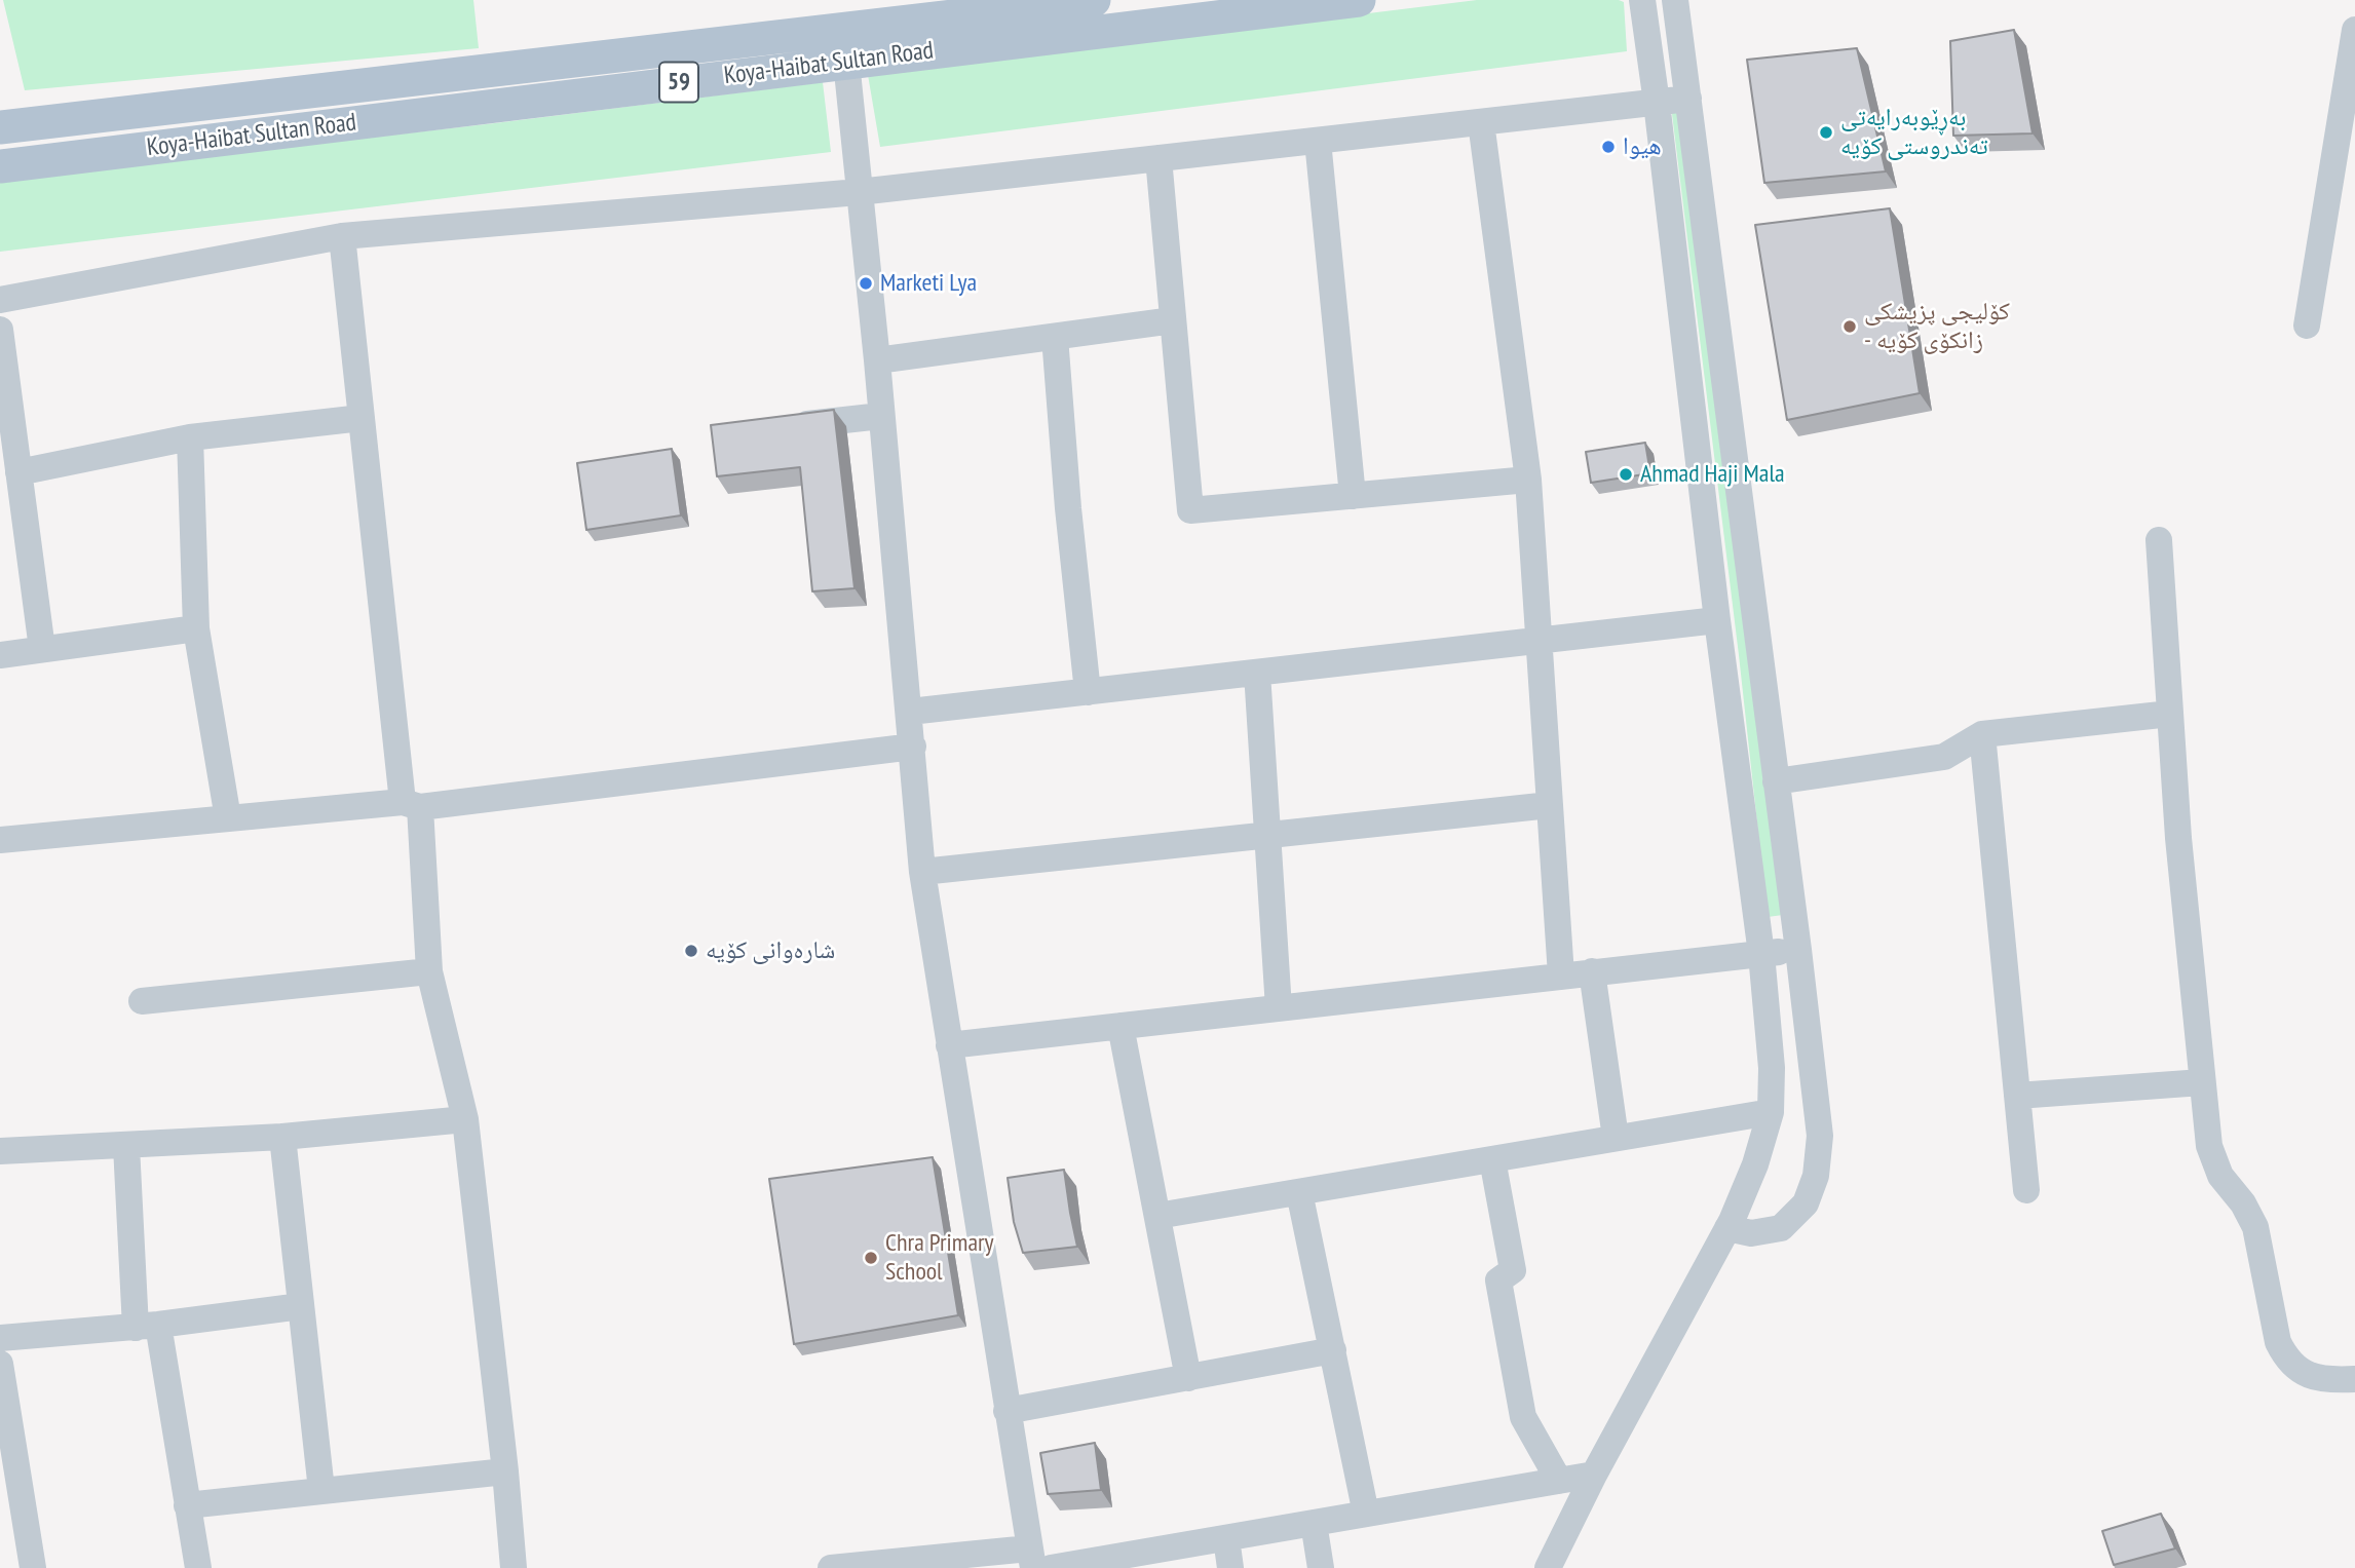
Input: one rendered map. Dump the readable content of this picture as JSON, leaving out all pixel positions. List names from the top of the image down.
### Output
{
  "streets": {
    "main road": ["Koya-Haibat Sultan Road", "59"]
  },
  "places": [
    "بەڕێوبەرایەتی تەندروستی کۆیە",
    "هیوا",
    "Marketi Lya",
    "کۆلیجی پزیشکی - زانکۆی کۆیە",
    "Ahmad Haji Mala",
    "شارەوانی کۆیە",
    "Chra Primary School"
  ]
}
